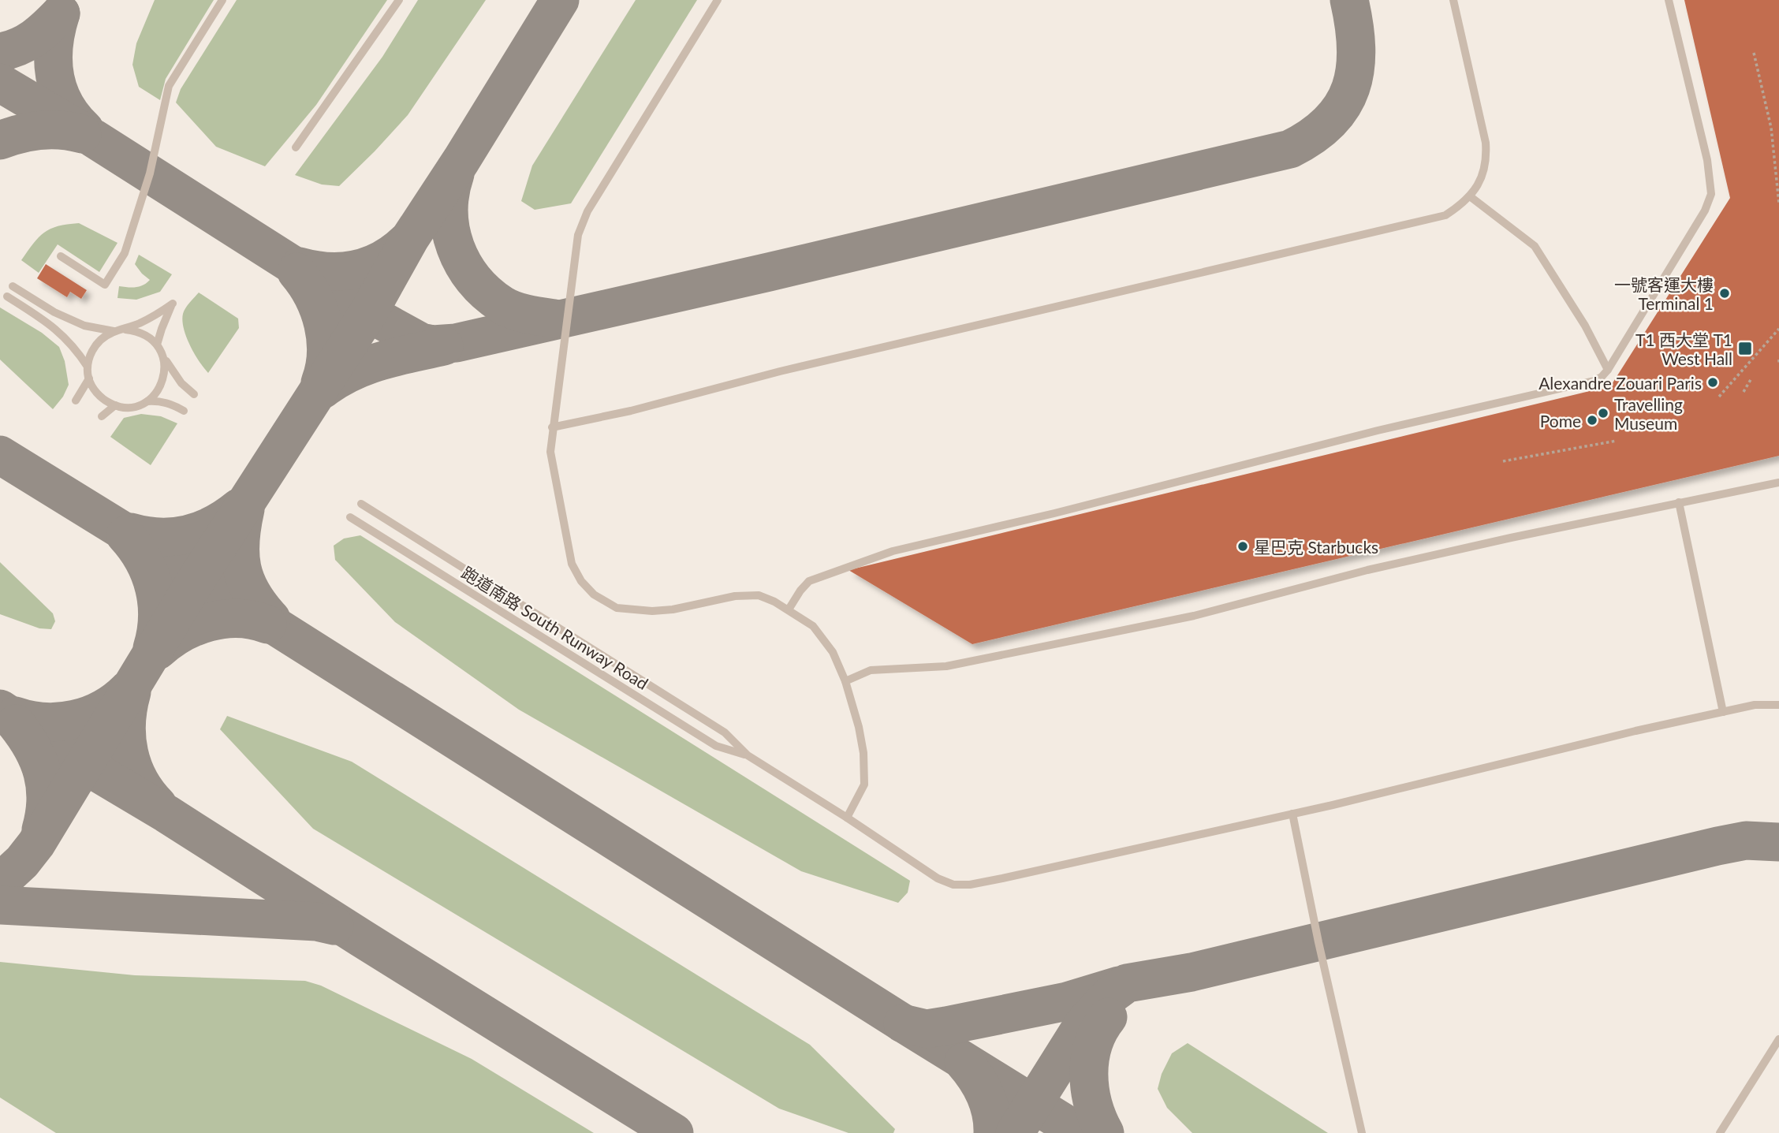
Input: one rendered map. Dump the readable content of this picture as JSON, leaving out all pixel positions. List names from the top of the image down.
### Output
{
  "streets": {
    "lane": ["跑道南路 South Runway Road"]
  },
  "places": {
    "other": [
      "一號客運大樓 Terminal 1",
      "Alexandre Zouari Paris",
      "Travelling Museum",
      "Pome",
      "星巴克 Starbucks"
    ],
    "transit": ["T1 西大堂 T1 West Hall"]
  }
}
